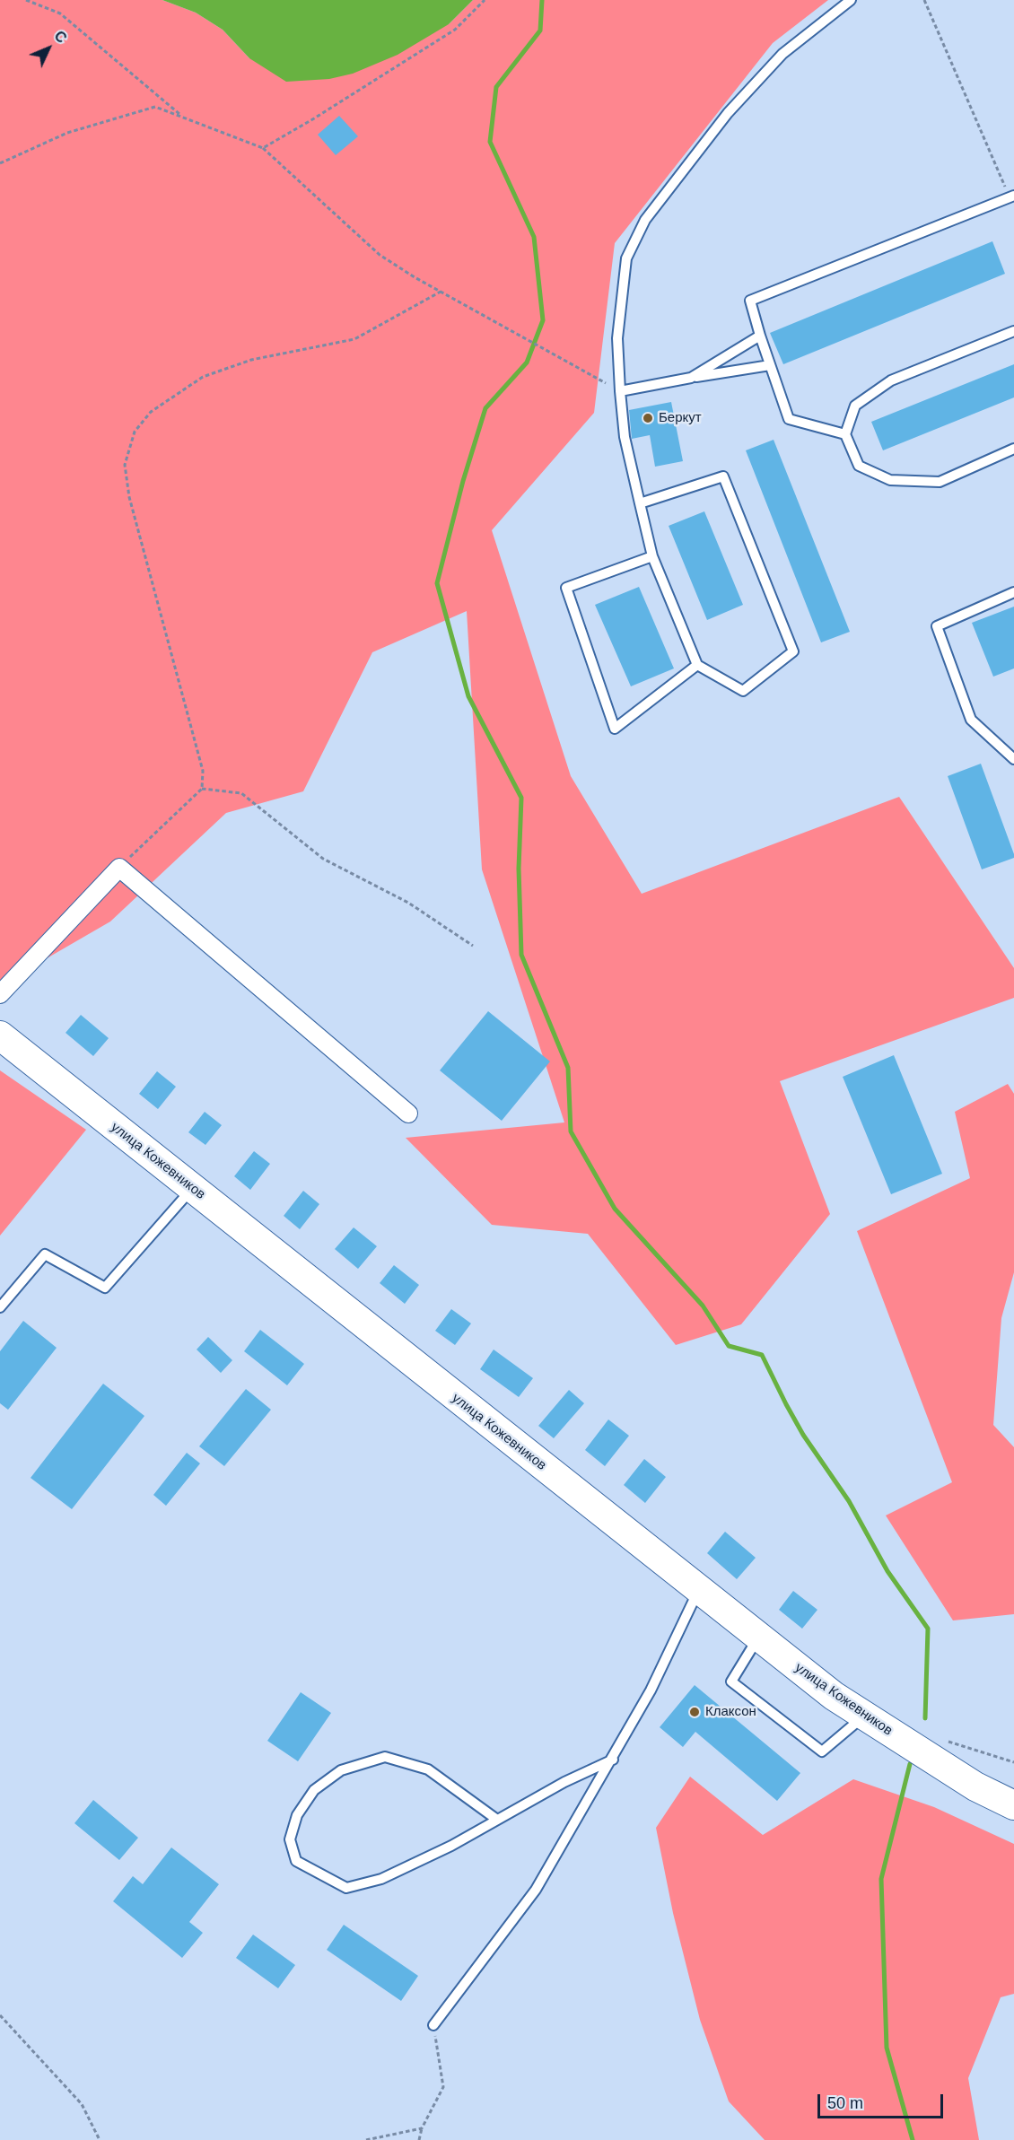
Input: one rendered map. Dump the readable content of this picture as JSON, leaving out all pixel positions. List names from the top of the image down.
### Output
{
  "streets": {
    "main road": ["улица Кожевников"]
  },
  "places": ["Беркут", "Клаксон"],
  "scale_bar": "50 m",
  "north": "top right"
}
